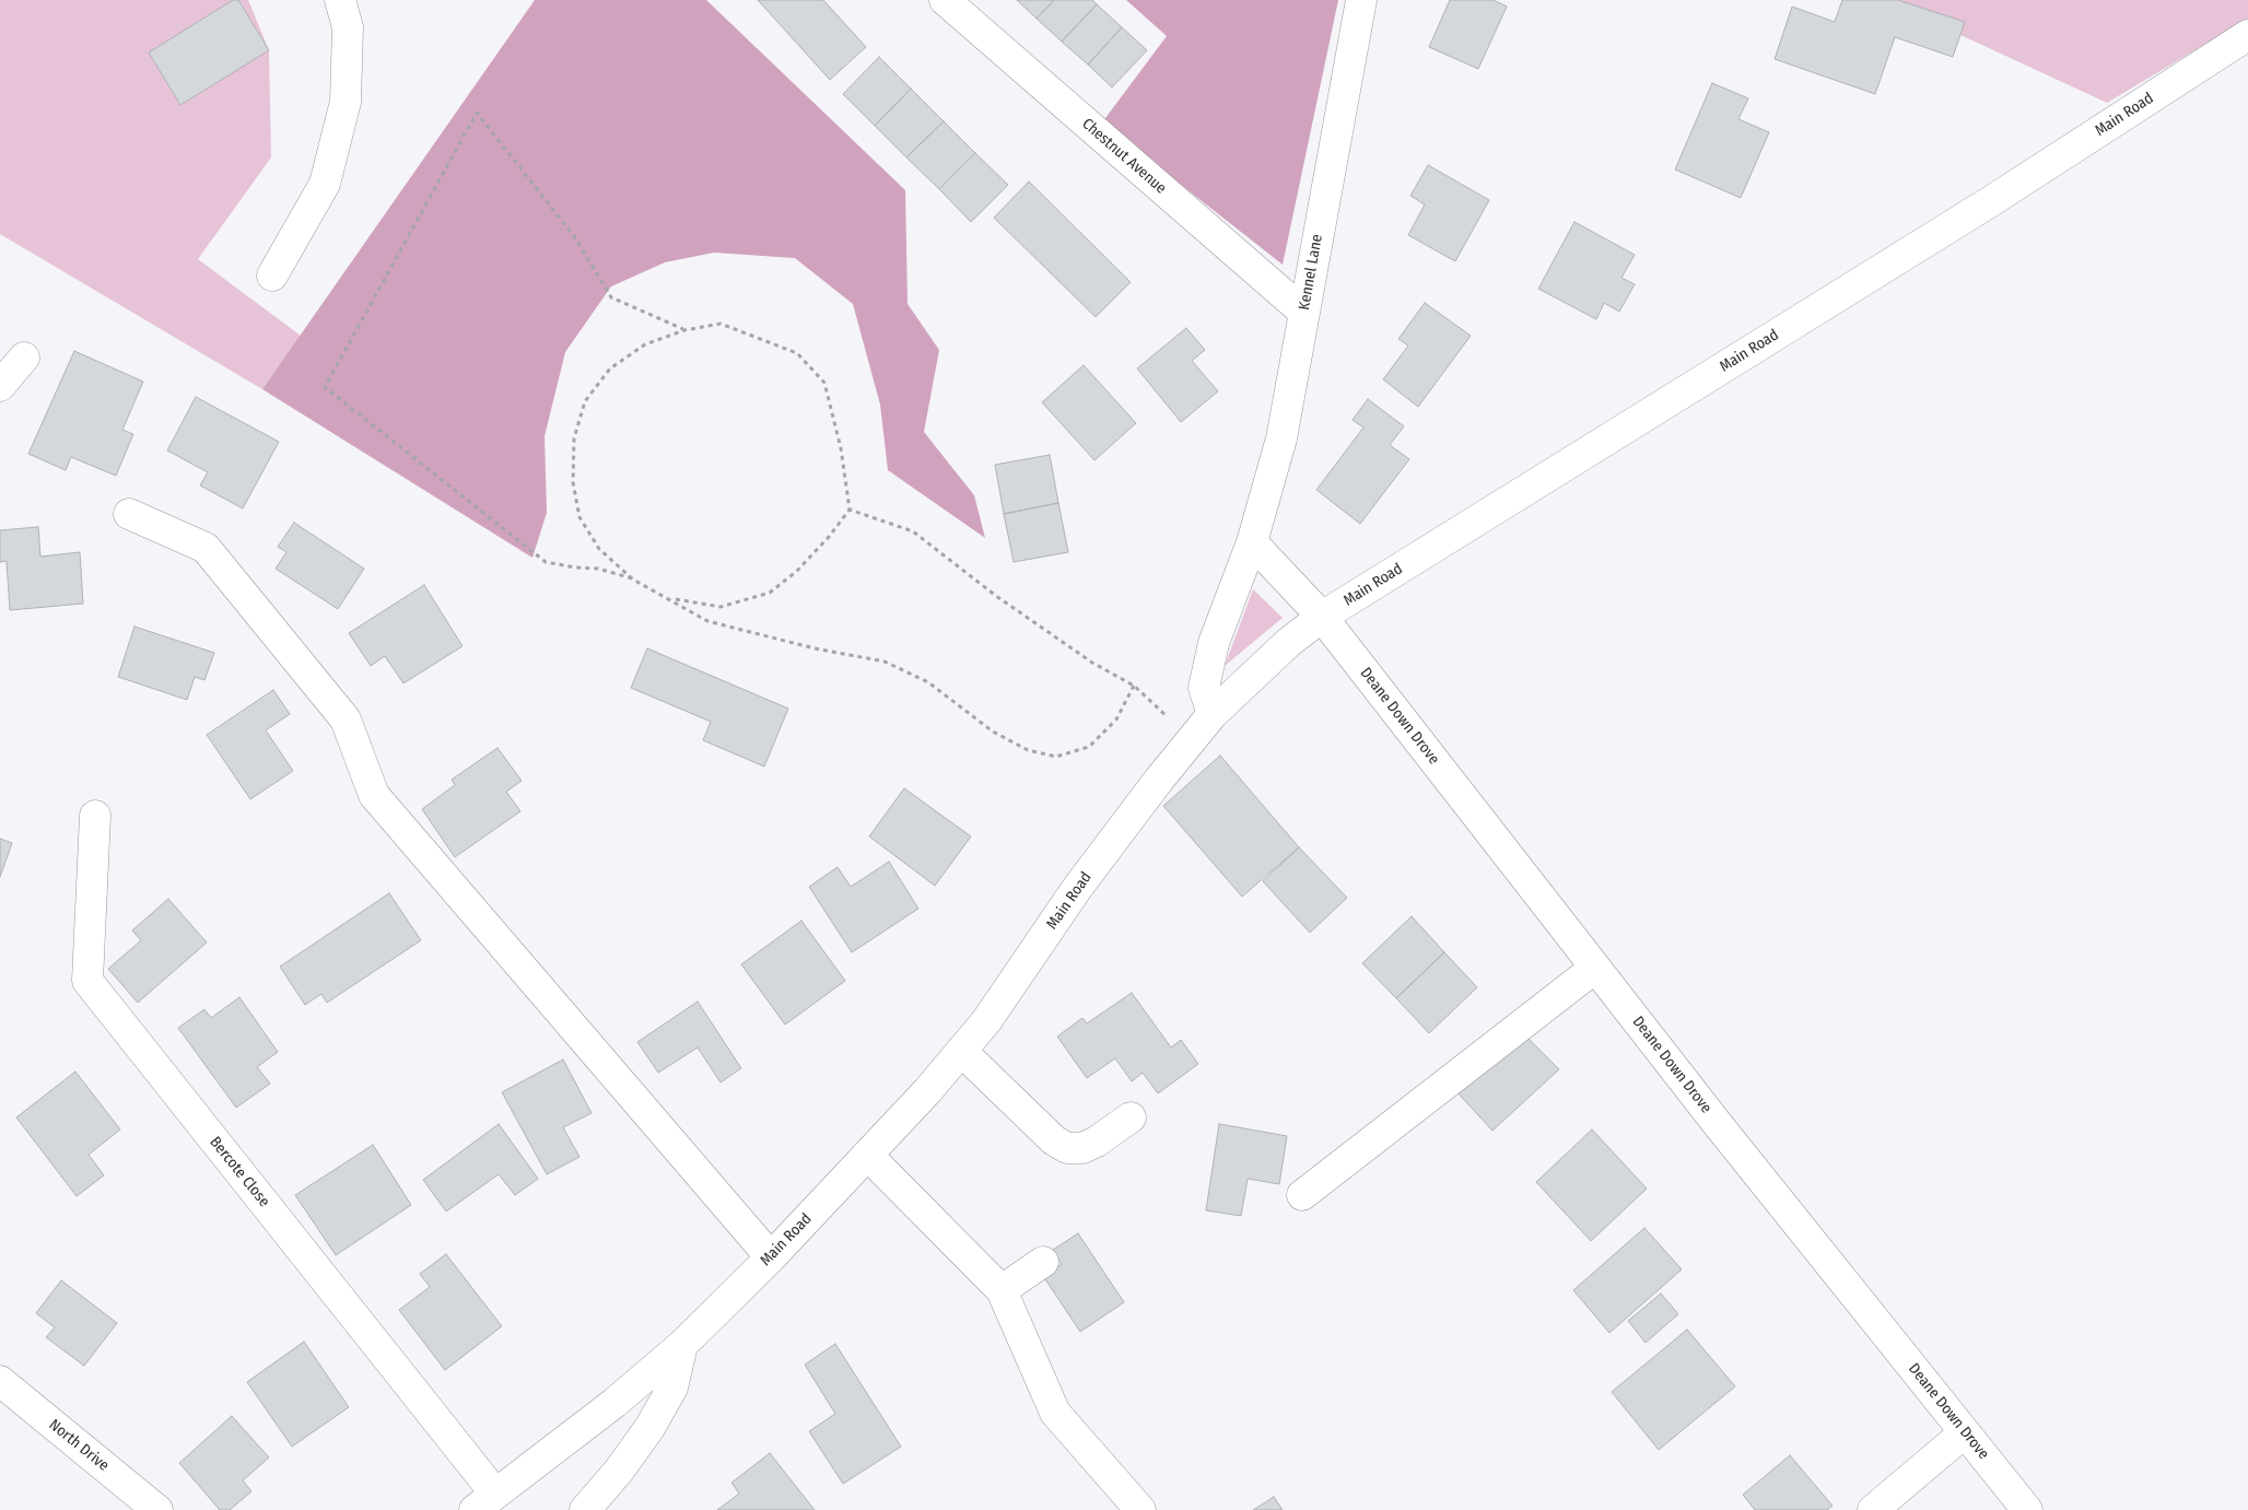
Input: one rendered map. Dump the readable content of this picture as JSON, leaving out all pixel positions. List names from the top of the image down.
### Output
{
  "streets": {
    "street": [
      "Main Road",
      "Chestnut Avenue",
      "Kennel Lane",
      "Deane Down Drove",
      "Bercote Close",
      "North Drive"
    ]
  },
  "crossings": [
    ["Main Road", "Kennel Lane"],
    ["Main Road", "Deane Down Drove"],
    ["Main Road", "Bercote Close"],
    ["Chestnut Avenue", "Kennel Lane"]
  ]
}
